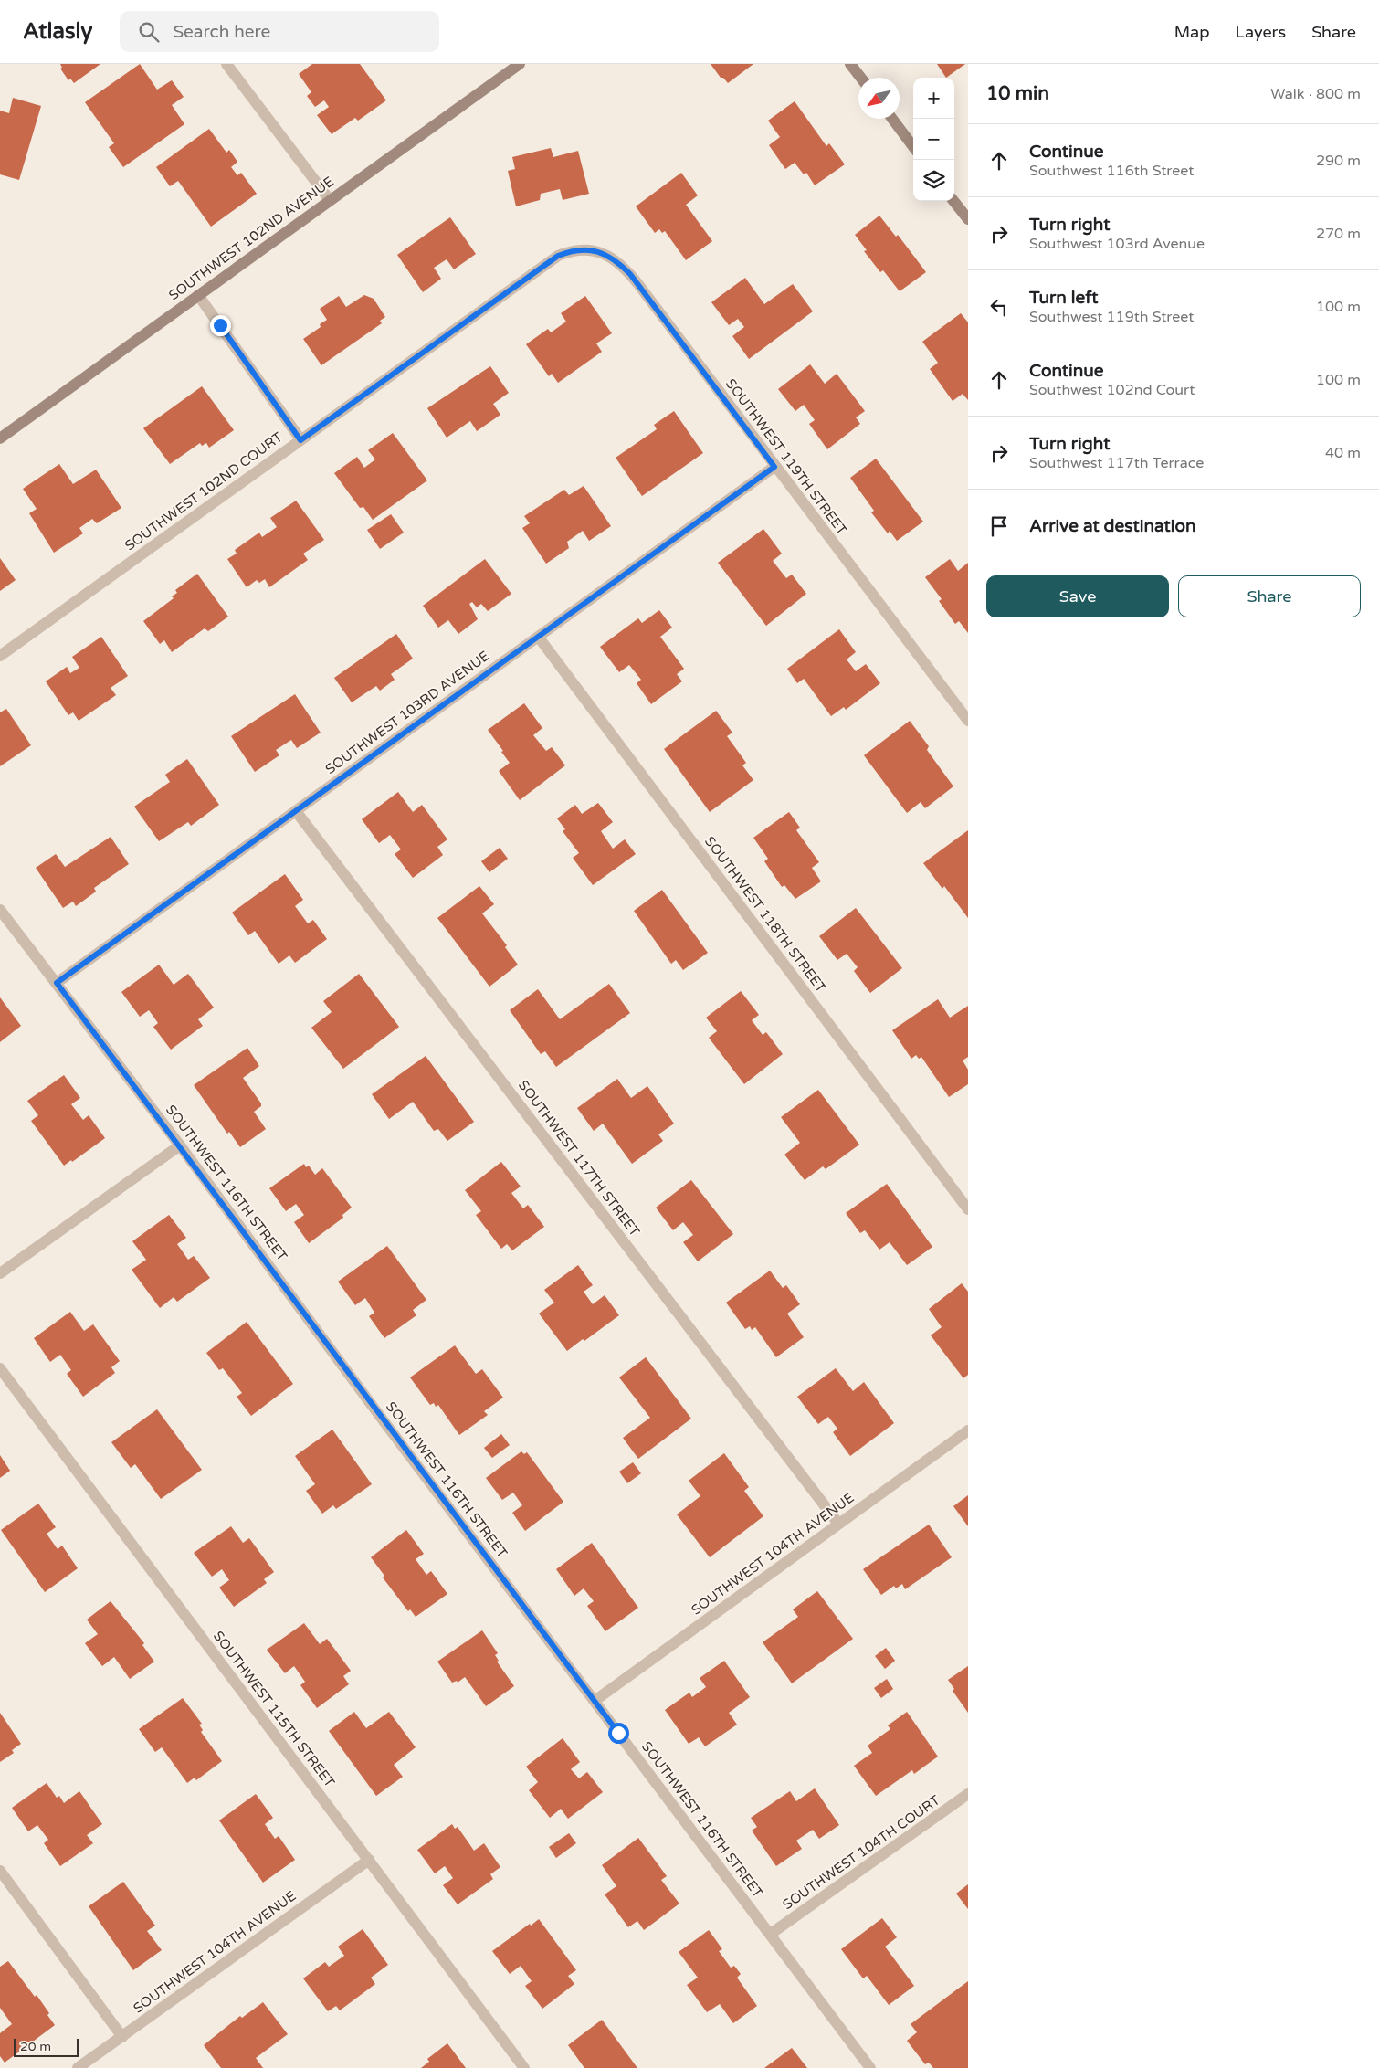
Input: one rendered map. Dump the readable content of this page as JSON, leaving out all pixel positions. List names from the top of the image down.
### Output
{
  "streets": {
    "street": [
      "SOUTHWEST 102ND AVENUE",
      "SOUTHWEST 119TH STREET",
      "SOUTHWEST 102ND COURT",
      "SOUTHWEST 103RD AVENUE",
      "SOUTHWEST 118TH STREET",
      "SOUTHWEST 117TH STREET",
      "SOUTHWEST 116TH STREET",
      "SOUTHWEST 104TH AVENUE",
      "SOUTHWEST 115TH STREET",
      "SOUTHWEST 104TH COURT"
    ]
  },
  "crossings": [
    ["SOUTHWEST 119TH STREET", "SOUTHWEST 102ND COURT"],
    ["SOUTHWEST 119TH STREET", "SOUTHWEST 103RD AVENUE"],
    ["SOUTHWEST 103RD AVENUE", "SOUTHWEST 118TH STREET"],
    ["SOUTHWEST 103RD AVENUE", "SOUTHWEST 117TH STREET"],
    ["SOUTHWEST 103RD AVENUE", "SOUTHWEST 116TH STREET"],
    ["SOUTHWEST 117TH STREET", "SOUTHWEST 104TH AVENUE"],
    ["SOUTHWEST 116TH STREET", "SOUTHWEST 104TH AVENUE"],
    ["SOUTHWEST 116TH STREET", "SOUTHWEST 104TH COURT"],
    ["SOUTHWEST 104TH AVENUE", "SOUTHWEST 115TH STREET"]
  ],
  "scale_bar": "20 m",
  "north": "bottom left",
  "page": {
    "header": "Atlasly",
    "search": "Search here",
    "nav": ["Map", "Layers", "Share"],
    "heading": ["10 min", "Walk · 800 m"],
    "map_buttons": ["+", "−"],
    "list": [
      ["Continue", "Southwest 116th Street", "290 m"],
      ["Turn right", "Southwest 103rd Avenue", "270 m"],
      ["Turn left", "Southwest 119th Street", "100 m"],
      ["Continue", "Southwest 102nd Court", "100 m"],
      ["Turn right", "Southwest 117th Terrace", "40 m"],
      "Arrive at destination"
    ],
    "buttons": ["Save", "Share"],
    "scale": "20 m"
  }
}
